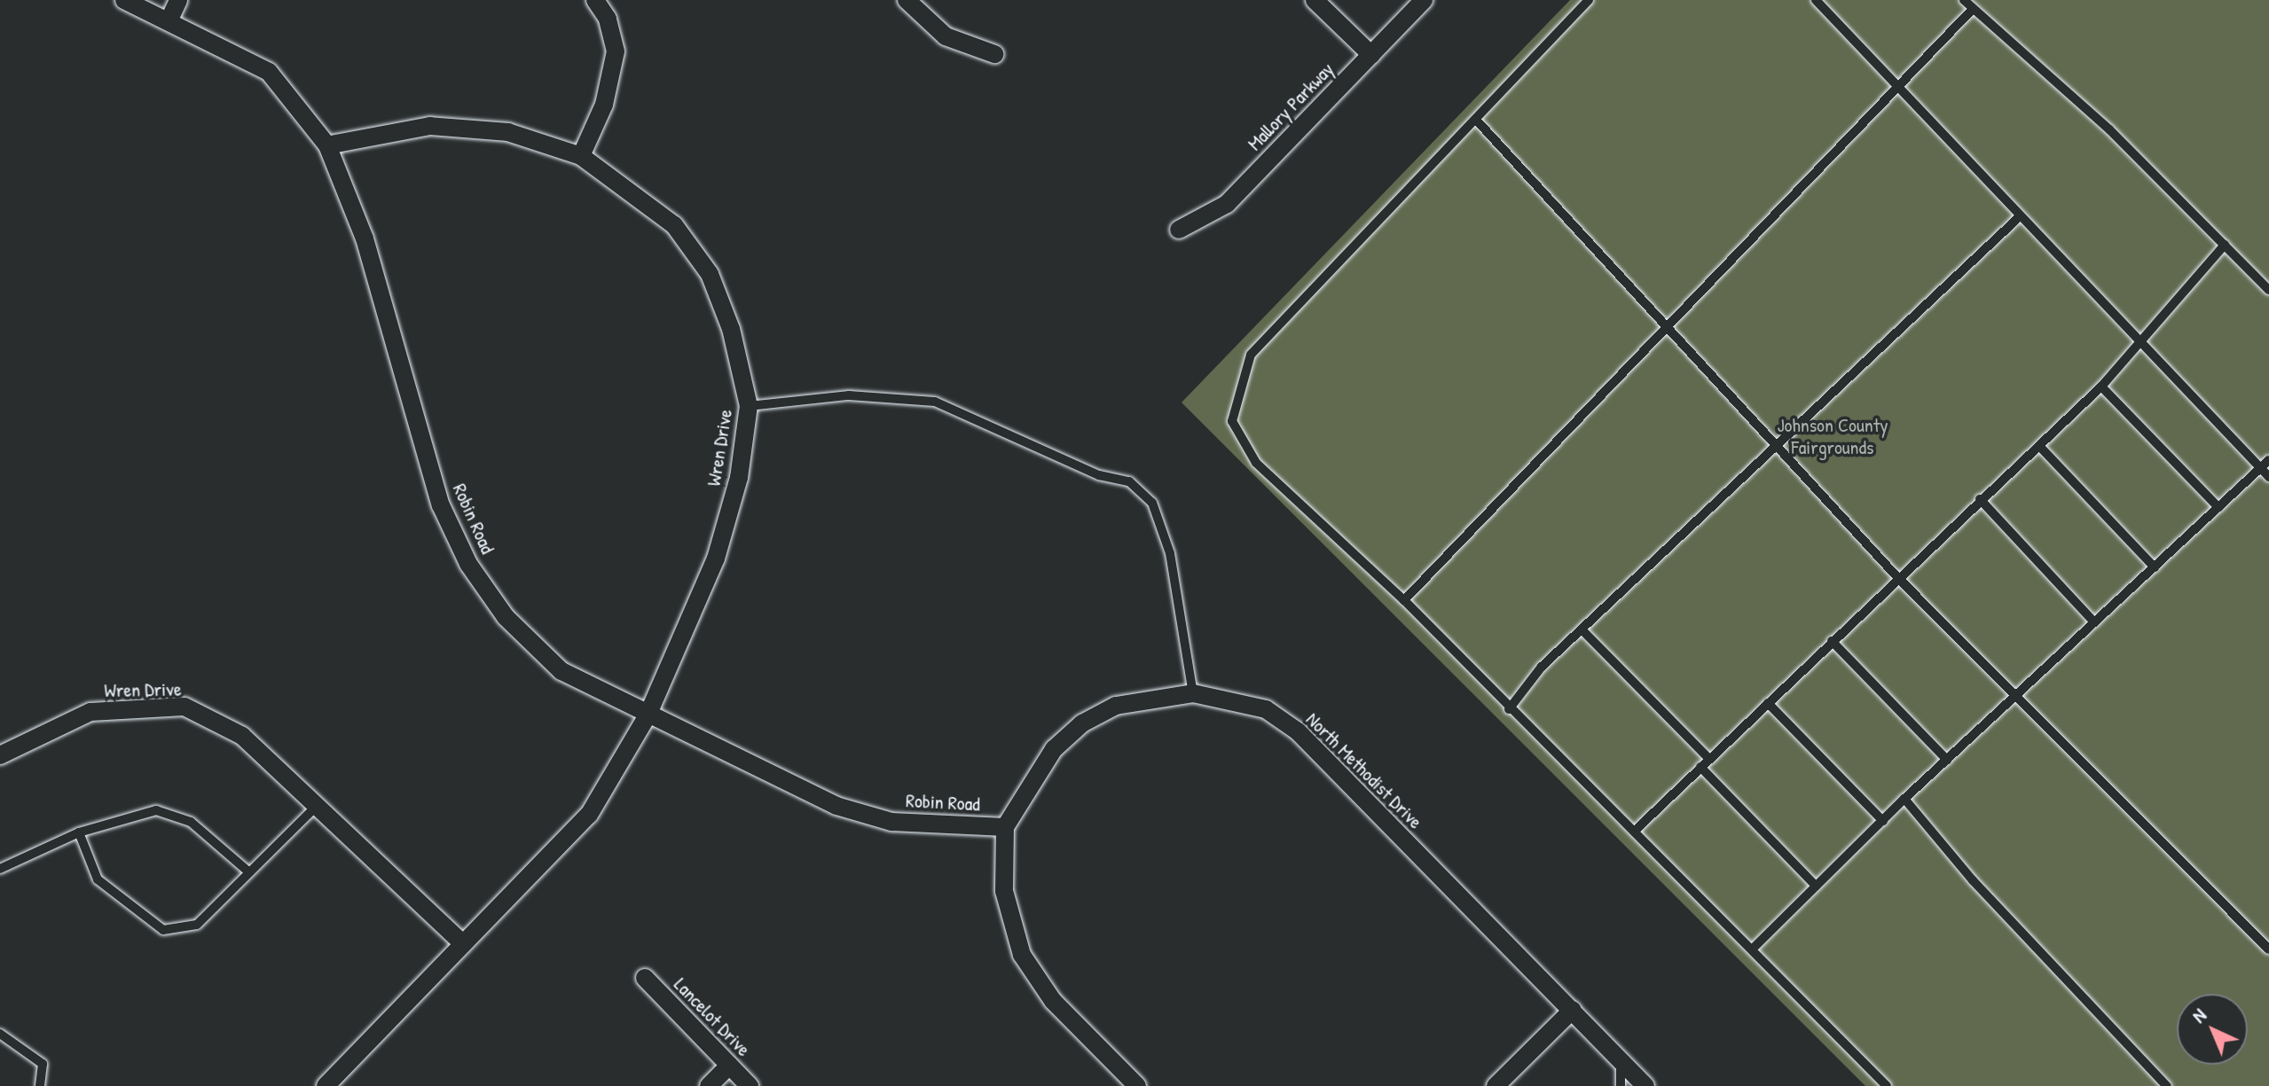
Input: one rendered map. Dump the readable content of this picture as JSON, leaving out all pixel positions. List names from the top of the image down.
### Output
{
  "streets": {
    "street": [
      "Mallory Parkway",
      "Wren Drive",
      "Robin Road",
      "North Methodist Drive",
      "Lancelot Drive"
    ]
  },
  "crossings": [
    ["Wren Drive", "Robin Road"],
    ["Robin Road", "North Methodist Drive"]
  ],
  "parks": ["Johnson County Fairgrounds"],
  "north": "top left"
}
